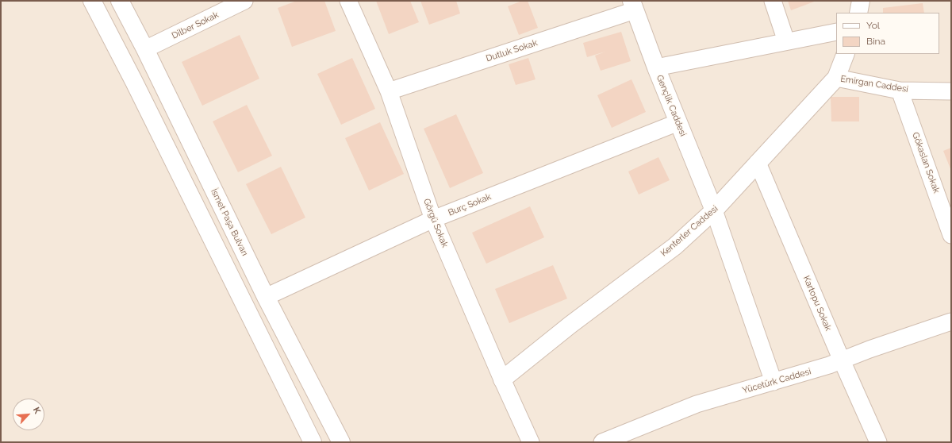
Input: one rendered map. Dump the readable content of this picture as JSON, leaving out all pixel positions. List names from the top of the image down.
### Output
{
  "streets": {
    "street": [
      "Dilber Sokak",
      "Dutluk Sokak",
      "Emirgan Caddesi",
      "Gençlik Caddesi",
      "Gökaslan Sokak",
      "Burç Sokak",
      "İsmet Paşa Bulvarı",
      "Görgü Sokak",
      "Kenterler Caddesi",
      "Kartopu Sokak",
      "Yücetürk Caddesi"
    ]
  },
  "crossings": [
    ["Dilber Sokak", "İsmet Paşa Bulvarı"],
    ["Dutluk Sokak", "Gençlik Caddesi"],
    ["Dutluk Sokak", "Görgü Sokak"],
    ["Emirgan Caddesi", "Gökaslan Sokak"],
    ["Emirgan Caddesi", "Kenterler Caddesi"],
    ["Gençlik Caddesi", "Burç Sokak"],
    ["Gençlik Caddesi", "Kenterler Caddesi"],
    ["Burç Sokak", "İsmet Paşa Bulvarı"],
    ["Burç Sokak", "Görgü Sokak"],
    ["Görgü Sokak", "Kenterler Caddesi"],
    ["Kenterler Caddesi", "Kartopu Sokak"],
    ["Kartopu Sokak", "Yücetürk Caddesi"]
  ],
  "legend": ["Yol", "Bina"],
  "north": "top right"
}
